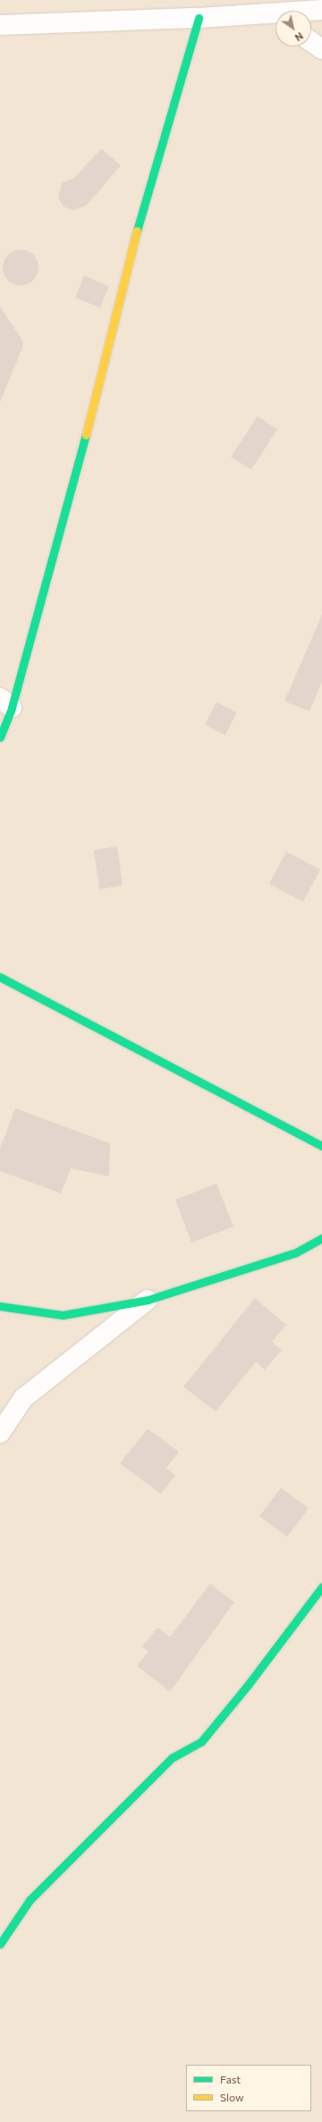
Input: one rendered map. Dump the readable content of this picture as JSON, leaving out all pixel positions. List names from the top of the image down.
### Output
{
  "legend": ["Fast", "Slow"],
  "north": "bottom right"
}
